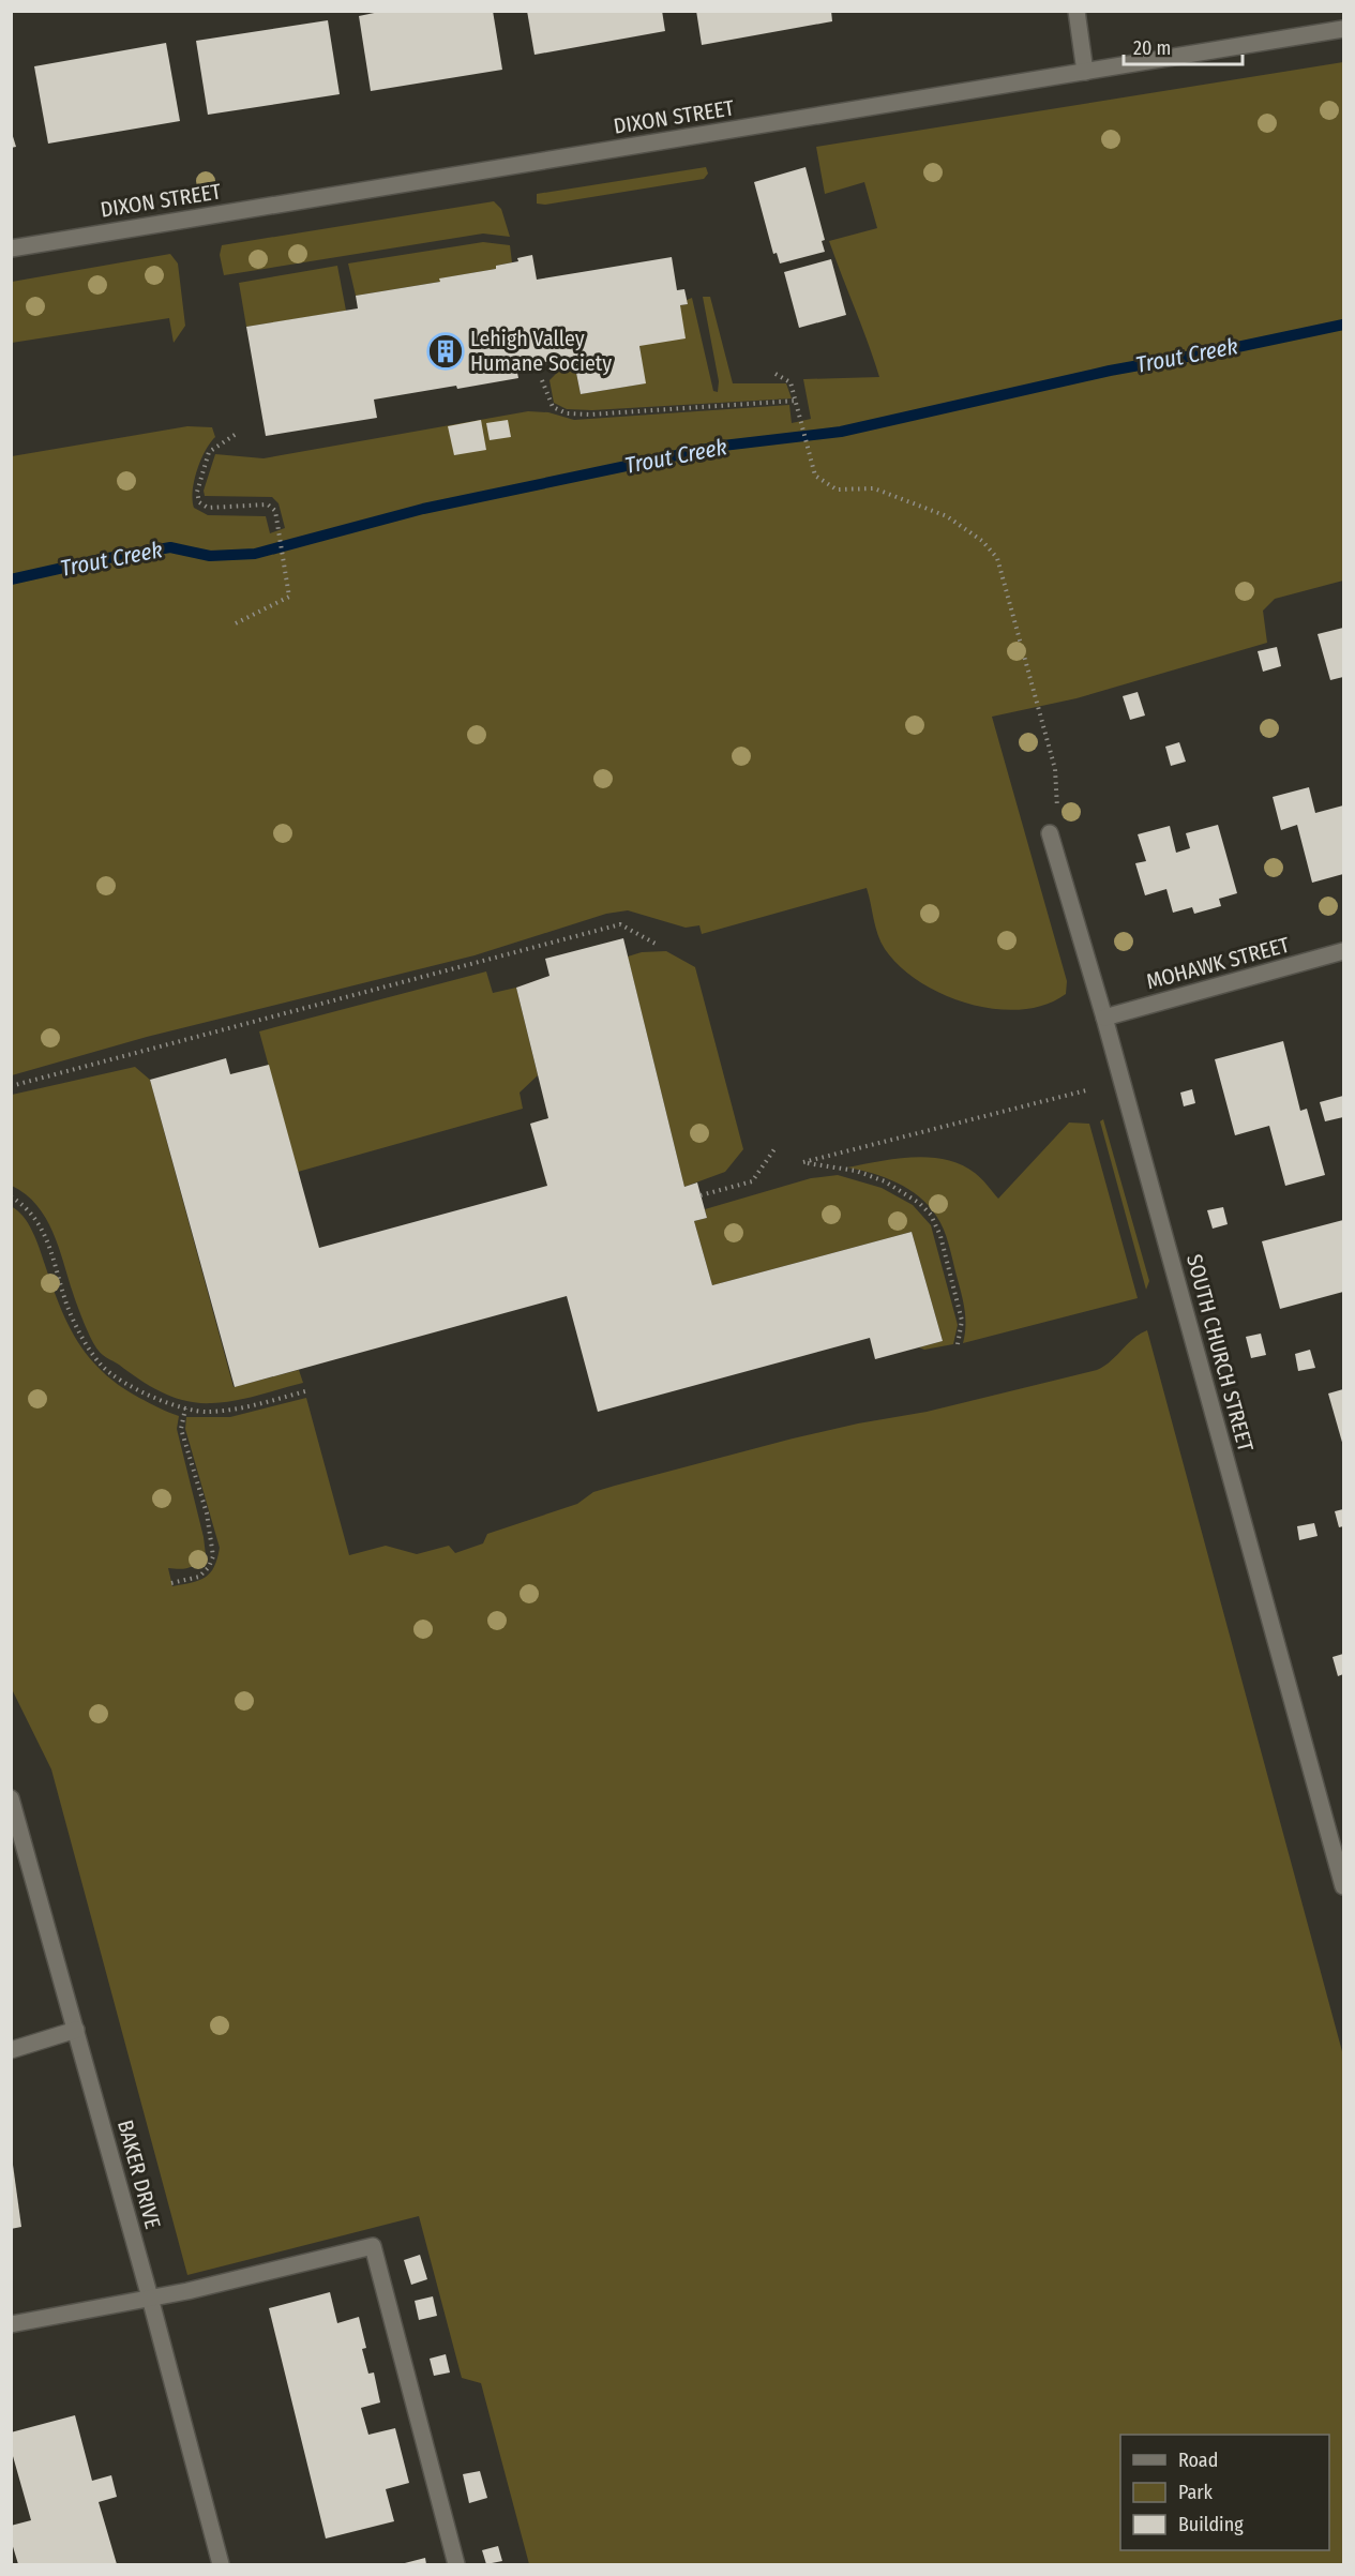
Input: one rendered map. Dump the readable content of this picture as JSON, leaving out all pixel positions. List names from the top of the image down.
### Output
{
  "streets": {
    "street": [
      "DIXON STREET",
      "MOHAWK STREET",
      "SOUTH CHURCH STREET",
      "BAKER DRIVE"
    ]
  },
  "crossings": [
    ["MOHAWK STREET", "SOUTH CHURCH STREET"]
  ],
  "water": ["Trout Creek"],
  "places": {
    "building": ["Lehigh Valley Humane Society"]
  },
  "legend": ["Road", "Park", "Building"],
  "scale_bar": "20 m"
}
